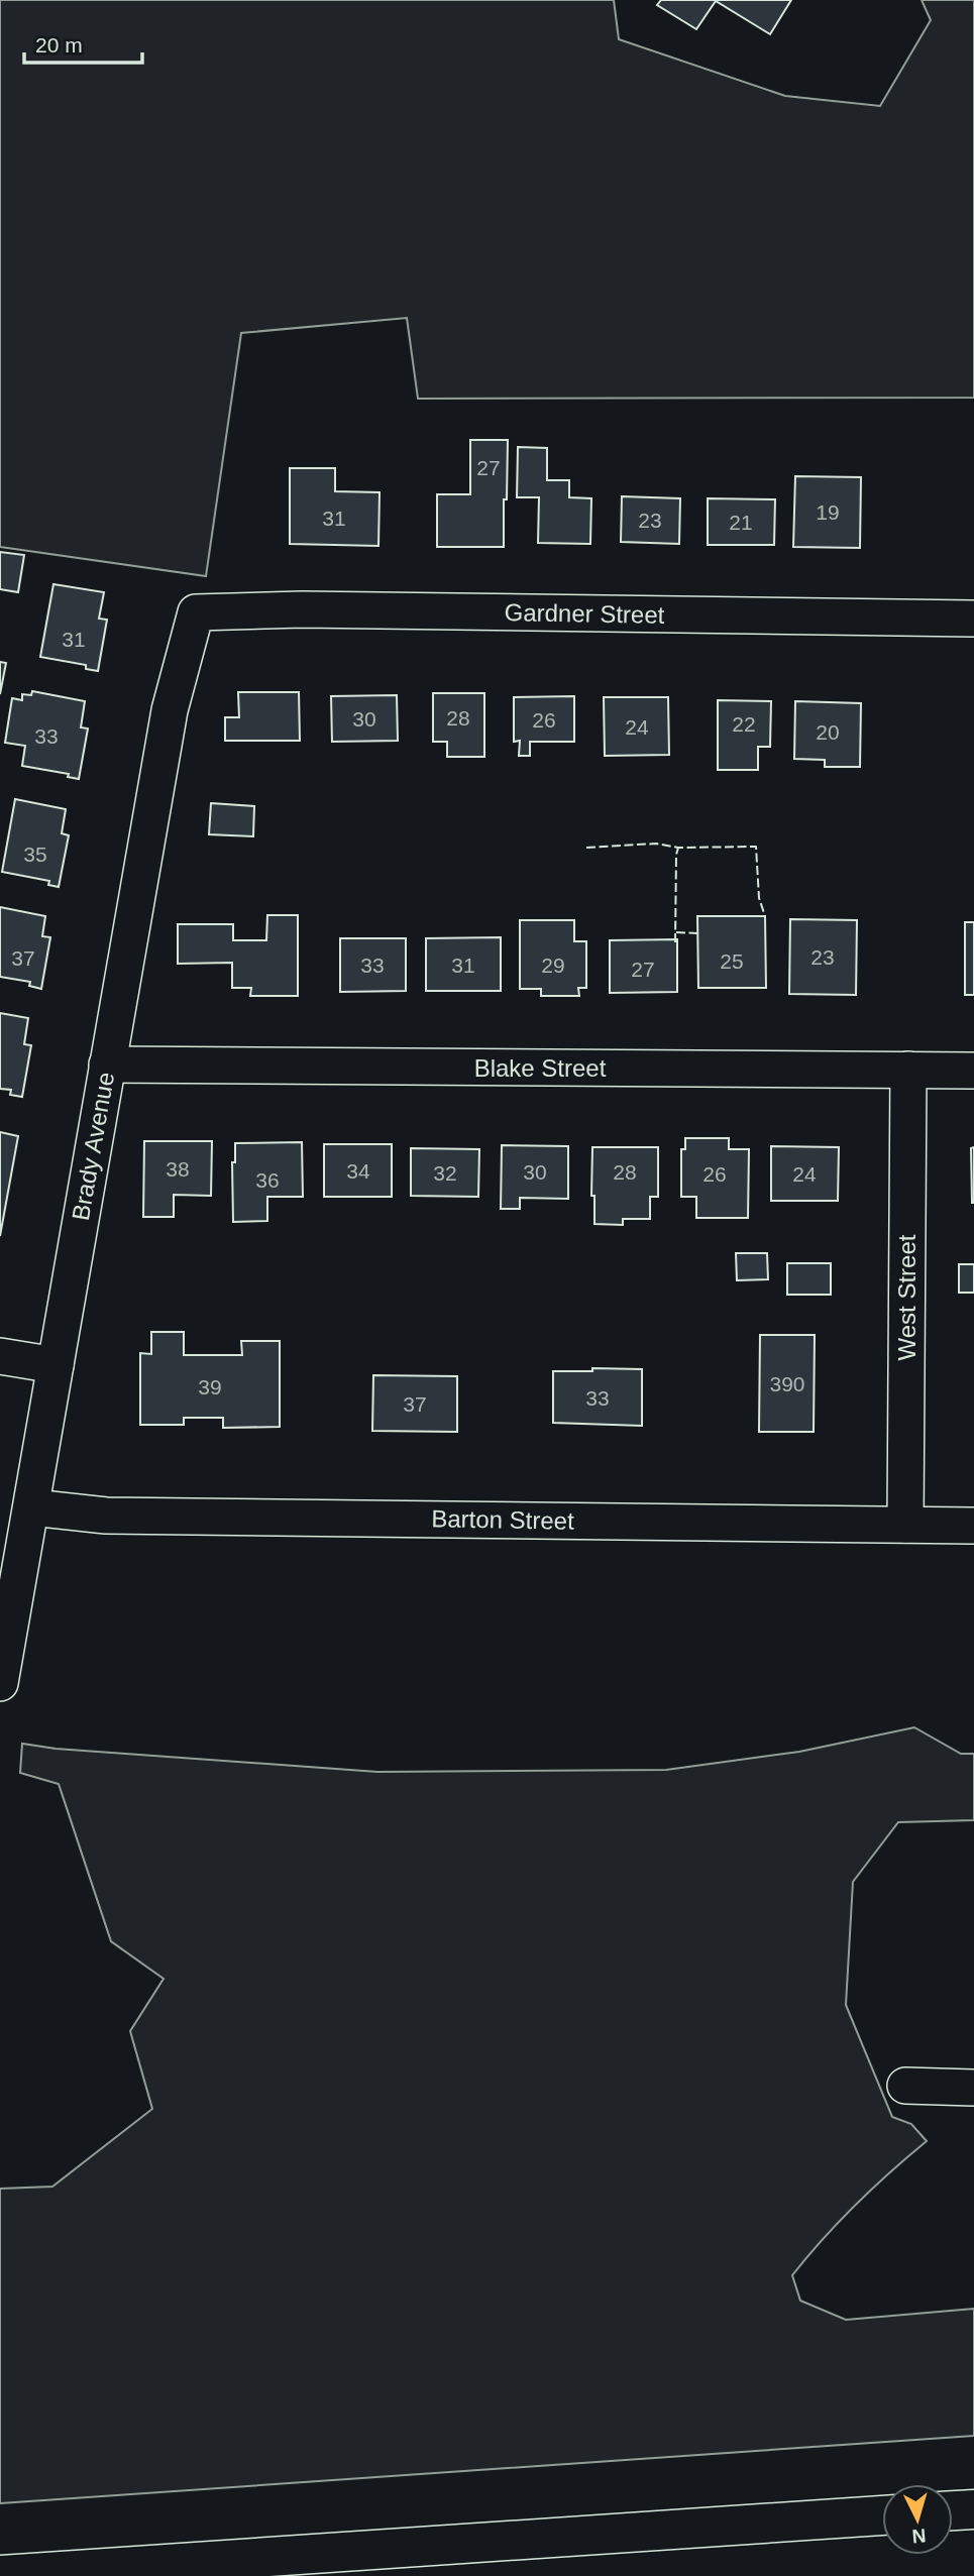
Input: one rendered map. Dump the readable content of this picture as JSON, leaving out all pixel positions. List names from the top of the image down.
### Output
{
  "streets": {
    "street": [
      "Gardner Street",
      "Blake Street",
      "Brady Avenue",
      "West Street",
      "Barton Street"
    ]
  },
  "crossings": [
    ["Gardner Street", "Brady Avenue"],
    ["Blake Street", "Brady Avenue"],
    ["Blake Street", "West Street"],
    ["Brady Avenue", "Barton Street"],
    ["West Street", "Barton Street"]
  ],
  "house_numbers": [
    "27",
    "19",
    "31",
    "23",
    "21",
    "31",
    "28",
    "30",
    "26",
    "22",
    "24",
    "20",
    "33",
    "35",
    "23",
    "37",
    "25",
    "33",
    "31",
    "29",
    "27",
    "38",
    "34",
    "30",
    "28",
    "32",
    "26",
    "24",
    "36",
    "390",
    "39",
    "33",
    "37"
  ],
  "scale_bar": "20 m",
  "north": "bottom"
}
